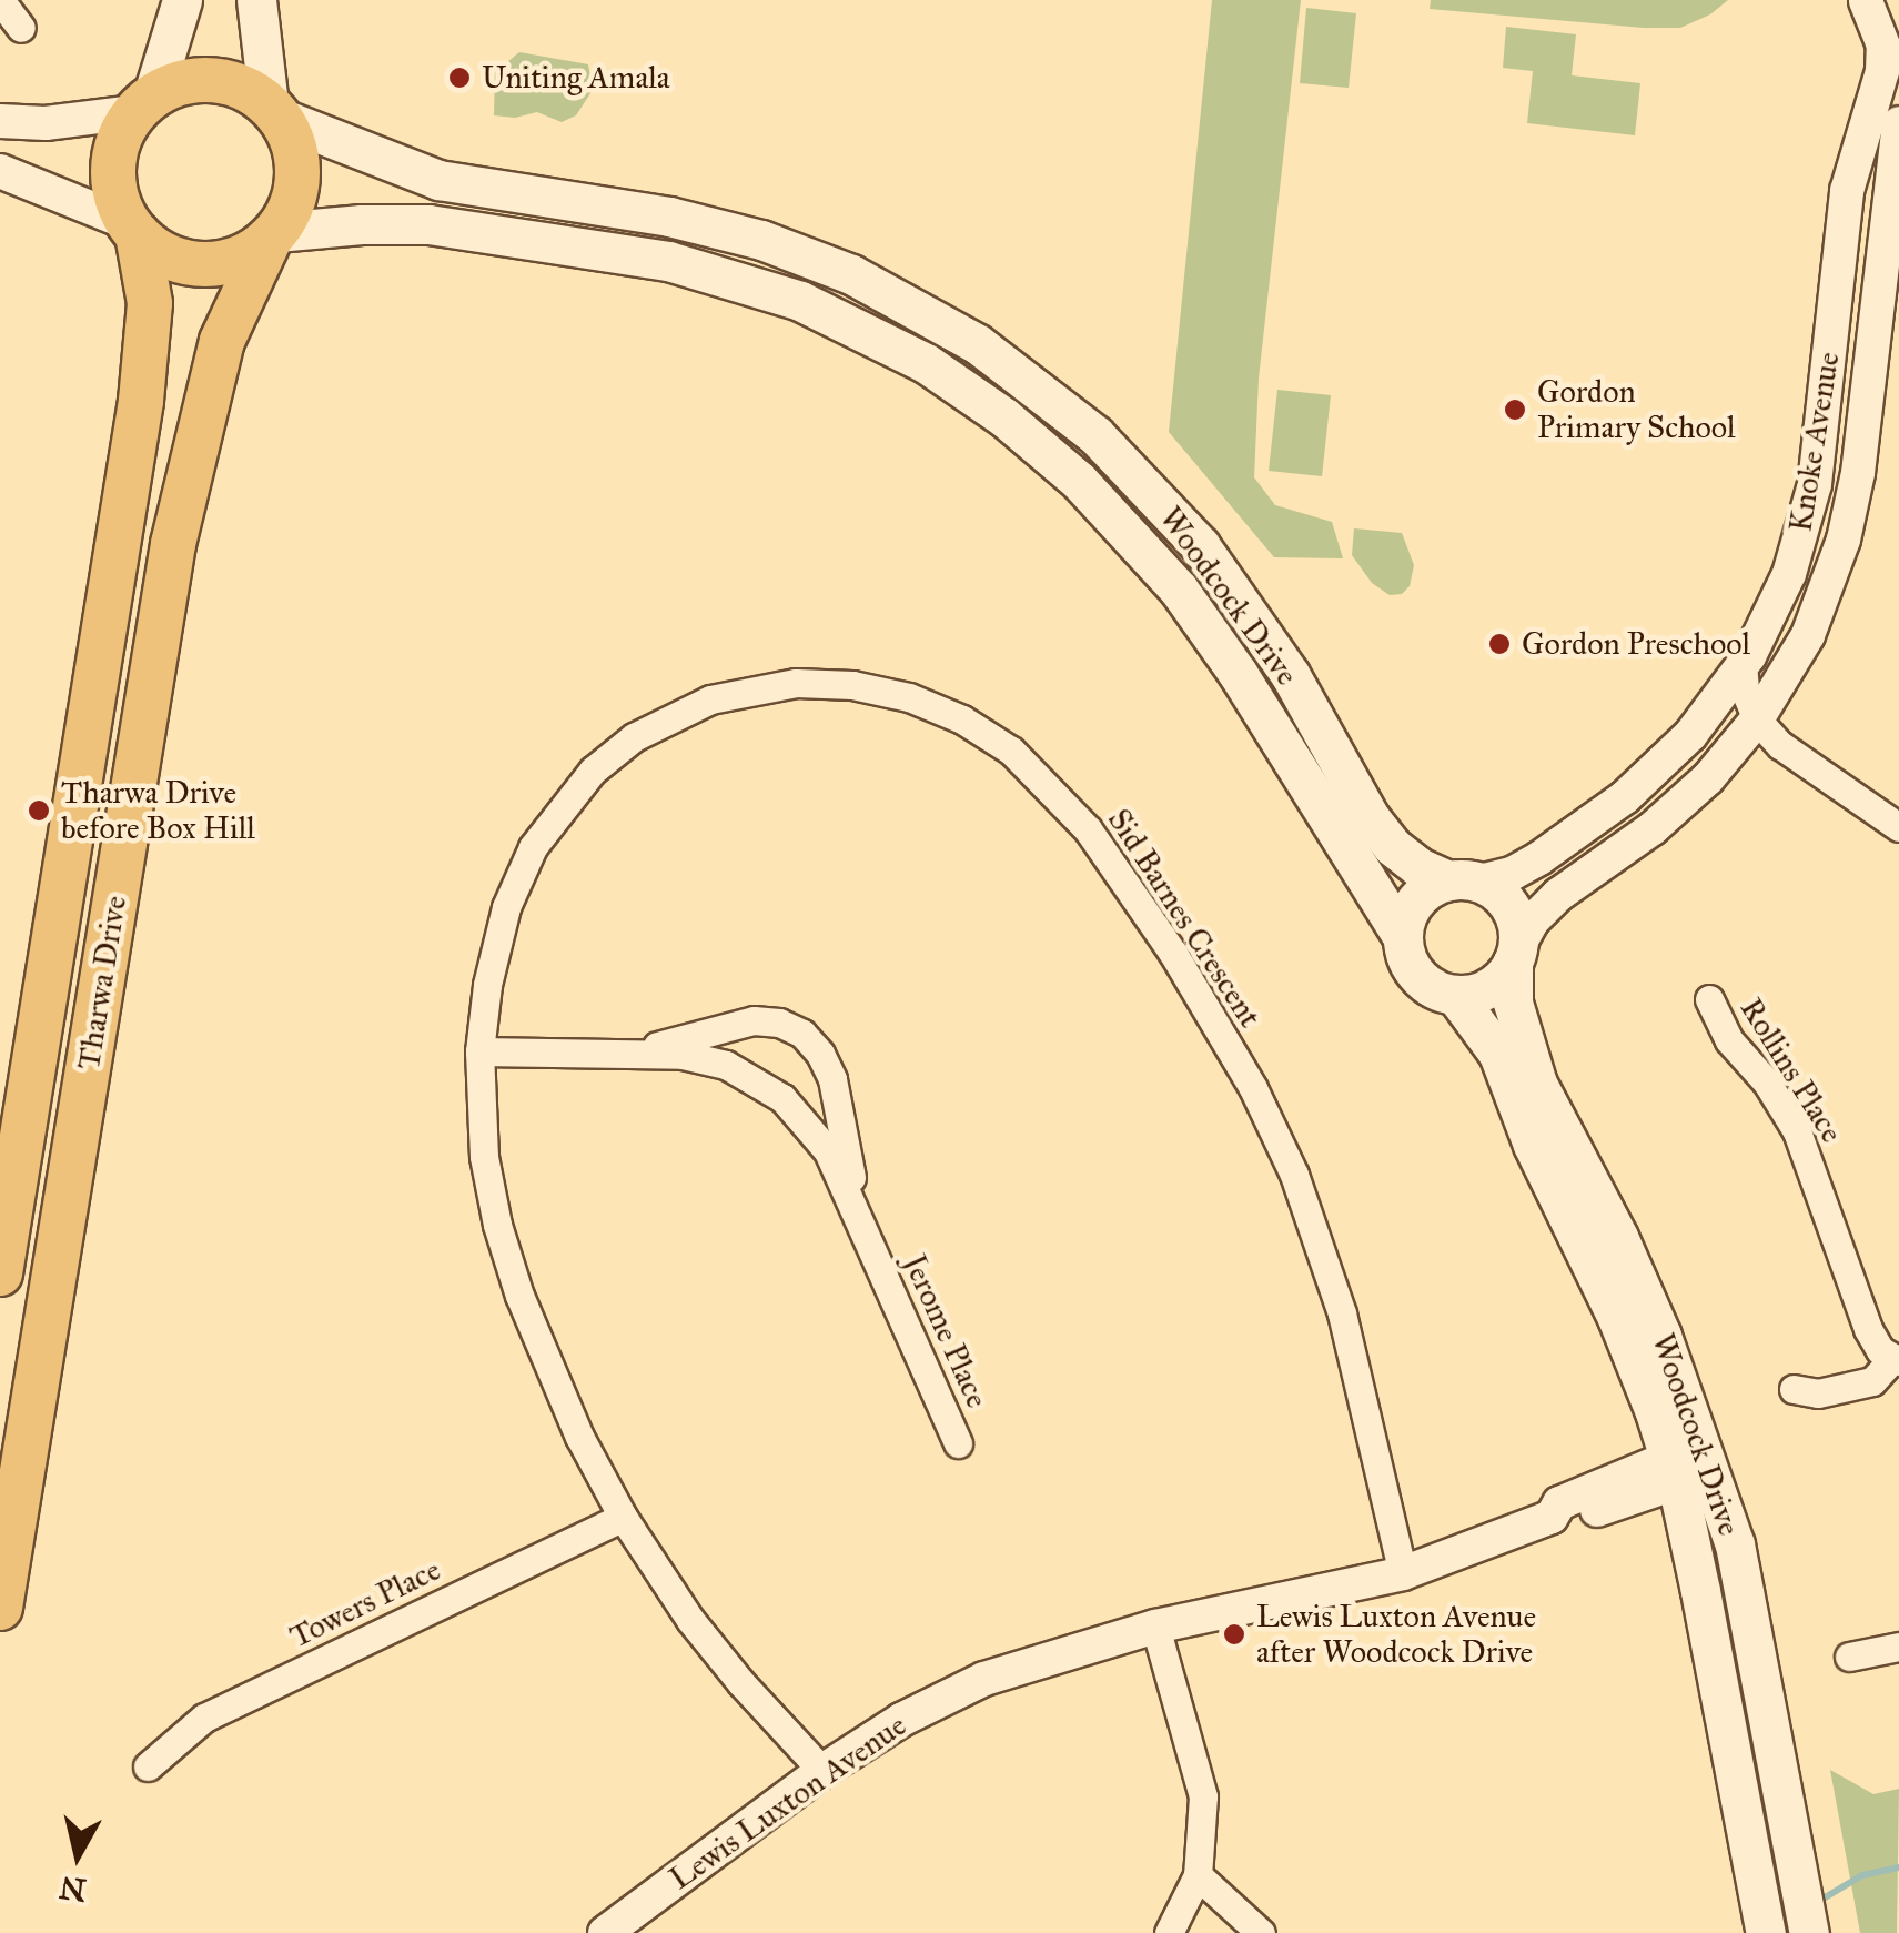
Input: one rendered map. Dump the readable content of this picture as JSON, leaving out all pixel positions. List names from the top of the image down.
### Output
{
  "streets": {
    "main road": ["Woodcock Drive", "Tharwa Drive"],
    "street": [
      "Knoke Avenue",
      "Sid Barnes Crescent",
      "Rollins Place",
      "Jerome Place",
      "Towers Place",
      "Lewis Luxton Avenue"
    ]
  },
  "crossings": [
    ["Knoke Avenue", "Woodcock Drive"],
    ["Woodcock Drive", "Tharwa Drive"],
    ["Woodcock Drive", "Lewis Luxton Avenue"],
    ["Sid Barnes Crescent", "Jerome Place"],
    ["Sid Barnes Crescent", "Towers Place"],
    ["Sid Barnes Crescent", "Lewis Luxton Avenue"]
  ],
  "places": [
    "Uniting Amala",
    "Gordon Primary School",
    "Gordon Preschool",
    "Tharwa Drive before Box Hill",
    "Lewis Luxton Avenue after Woodcock Drive"
  ],
  "north": "bottom"
}
